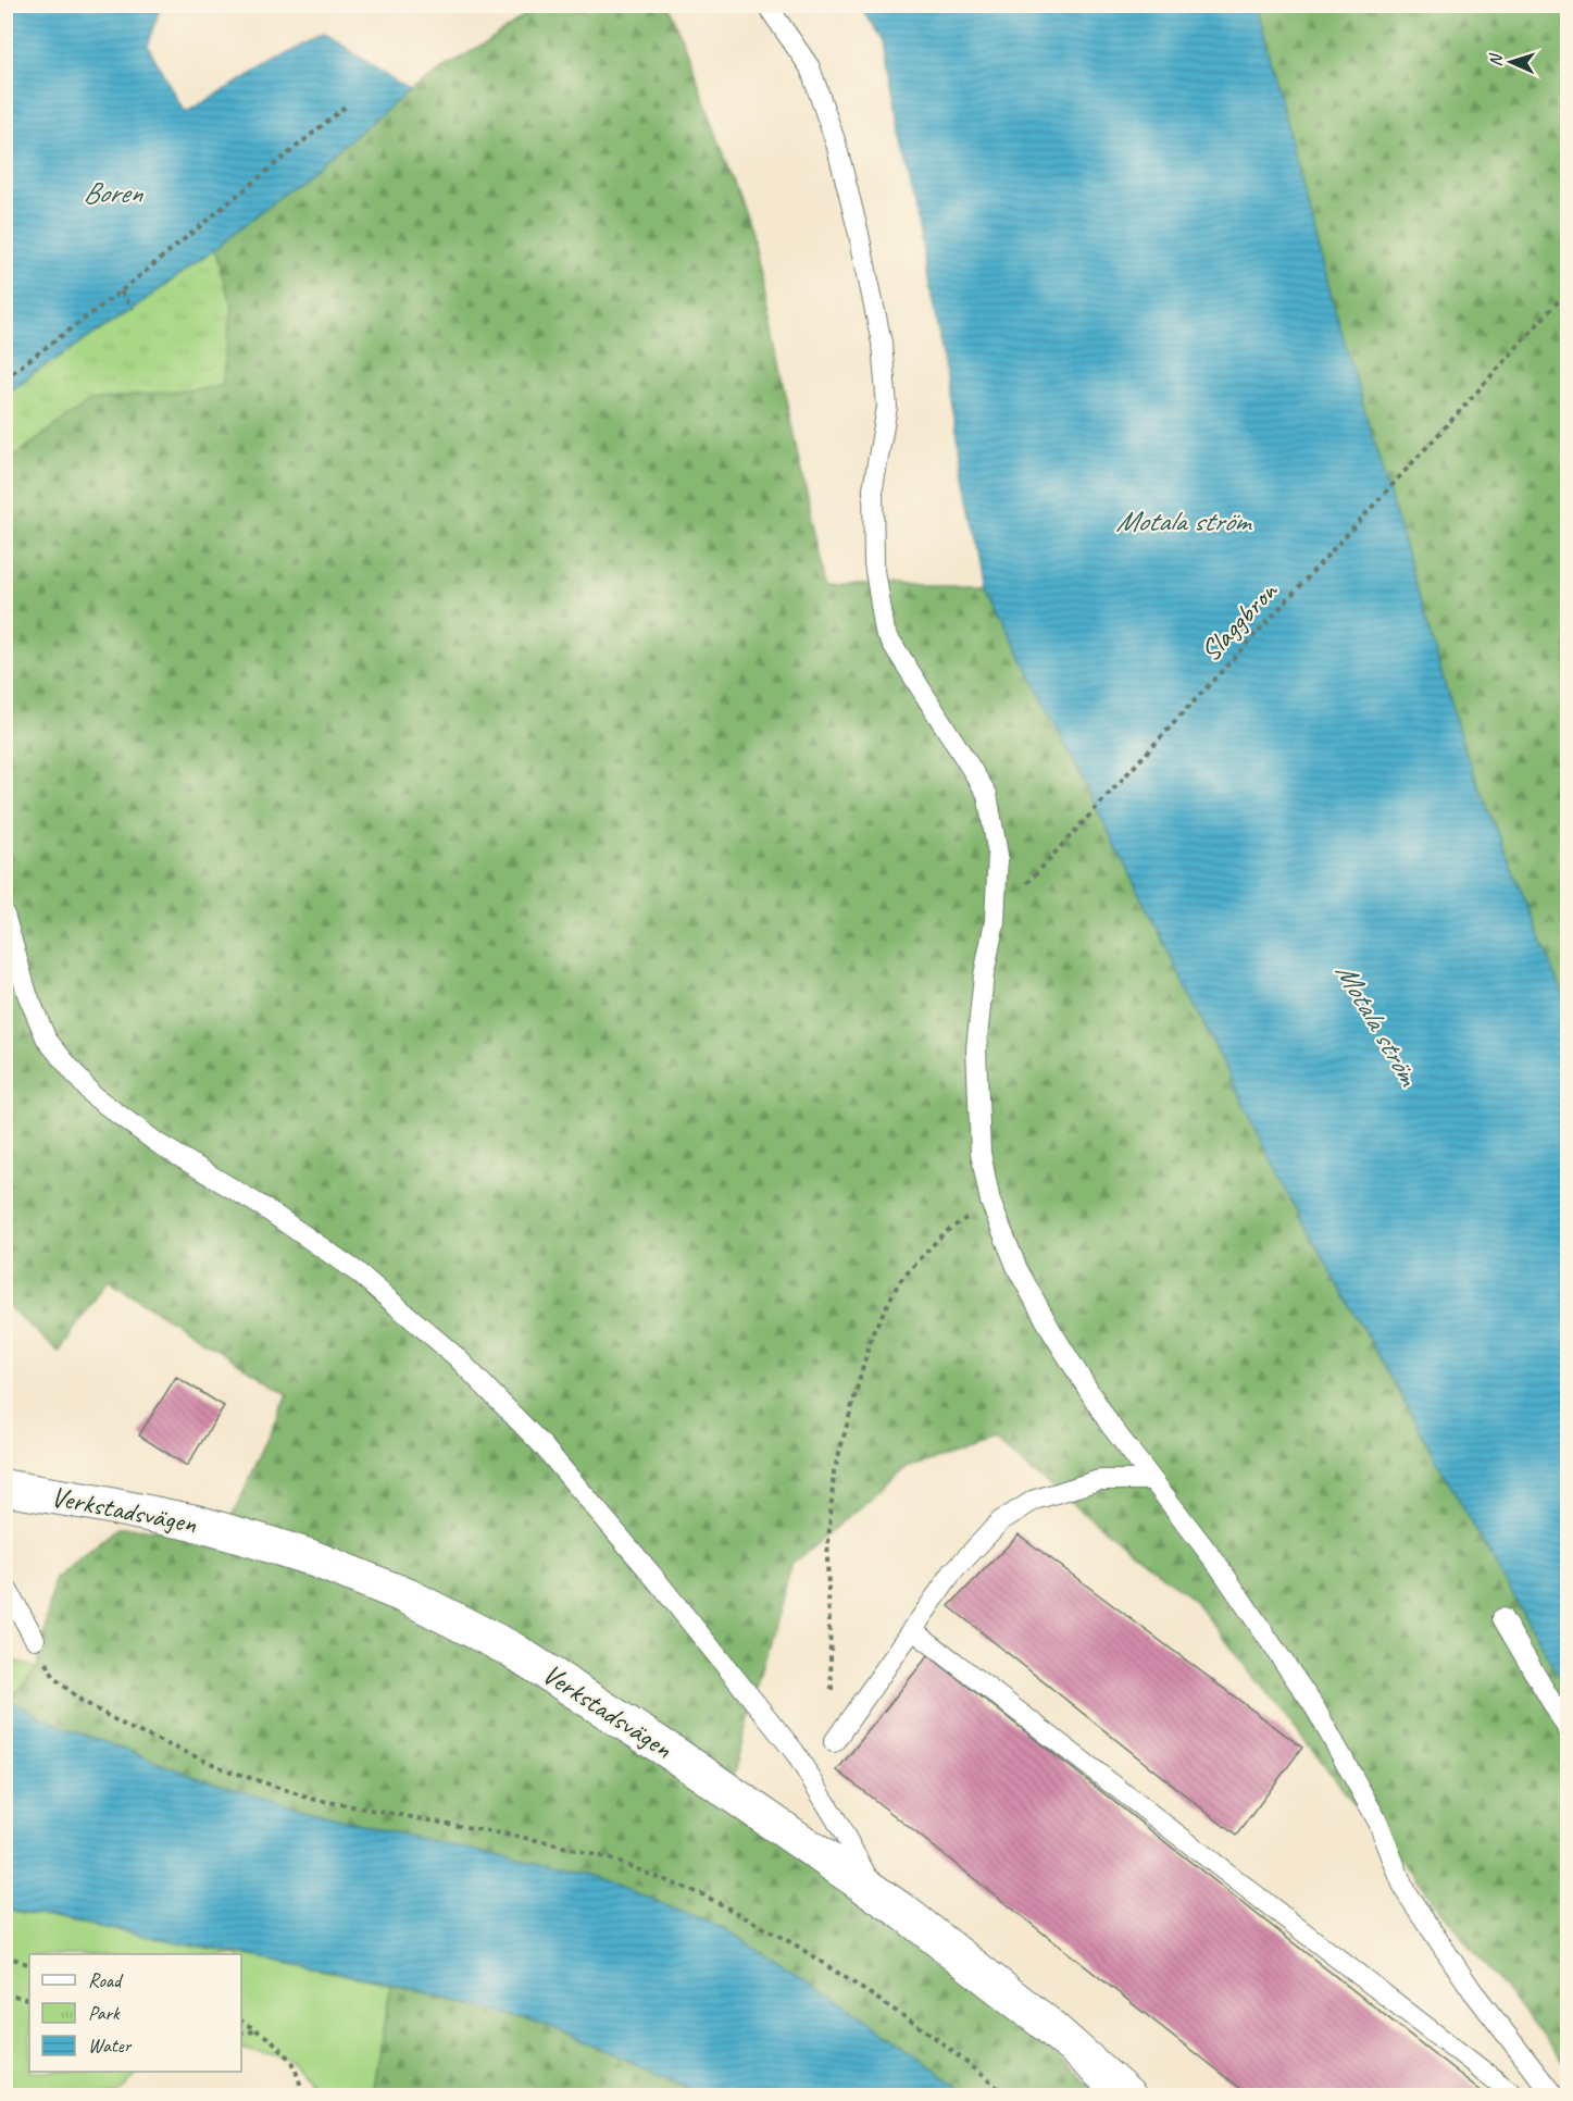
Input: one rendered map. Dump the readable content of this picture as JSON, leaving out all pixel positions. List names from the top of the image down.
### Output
{
  "streets": {
    "street": ["Verkstadsvägen"],
    "path": ["Slaggbron"]
  },
  "water": ["Boren", "Motala ström"],
  "legend": ["Road", "Park", "Water"],
  "north": "left"
}
